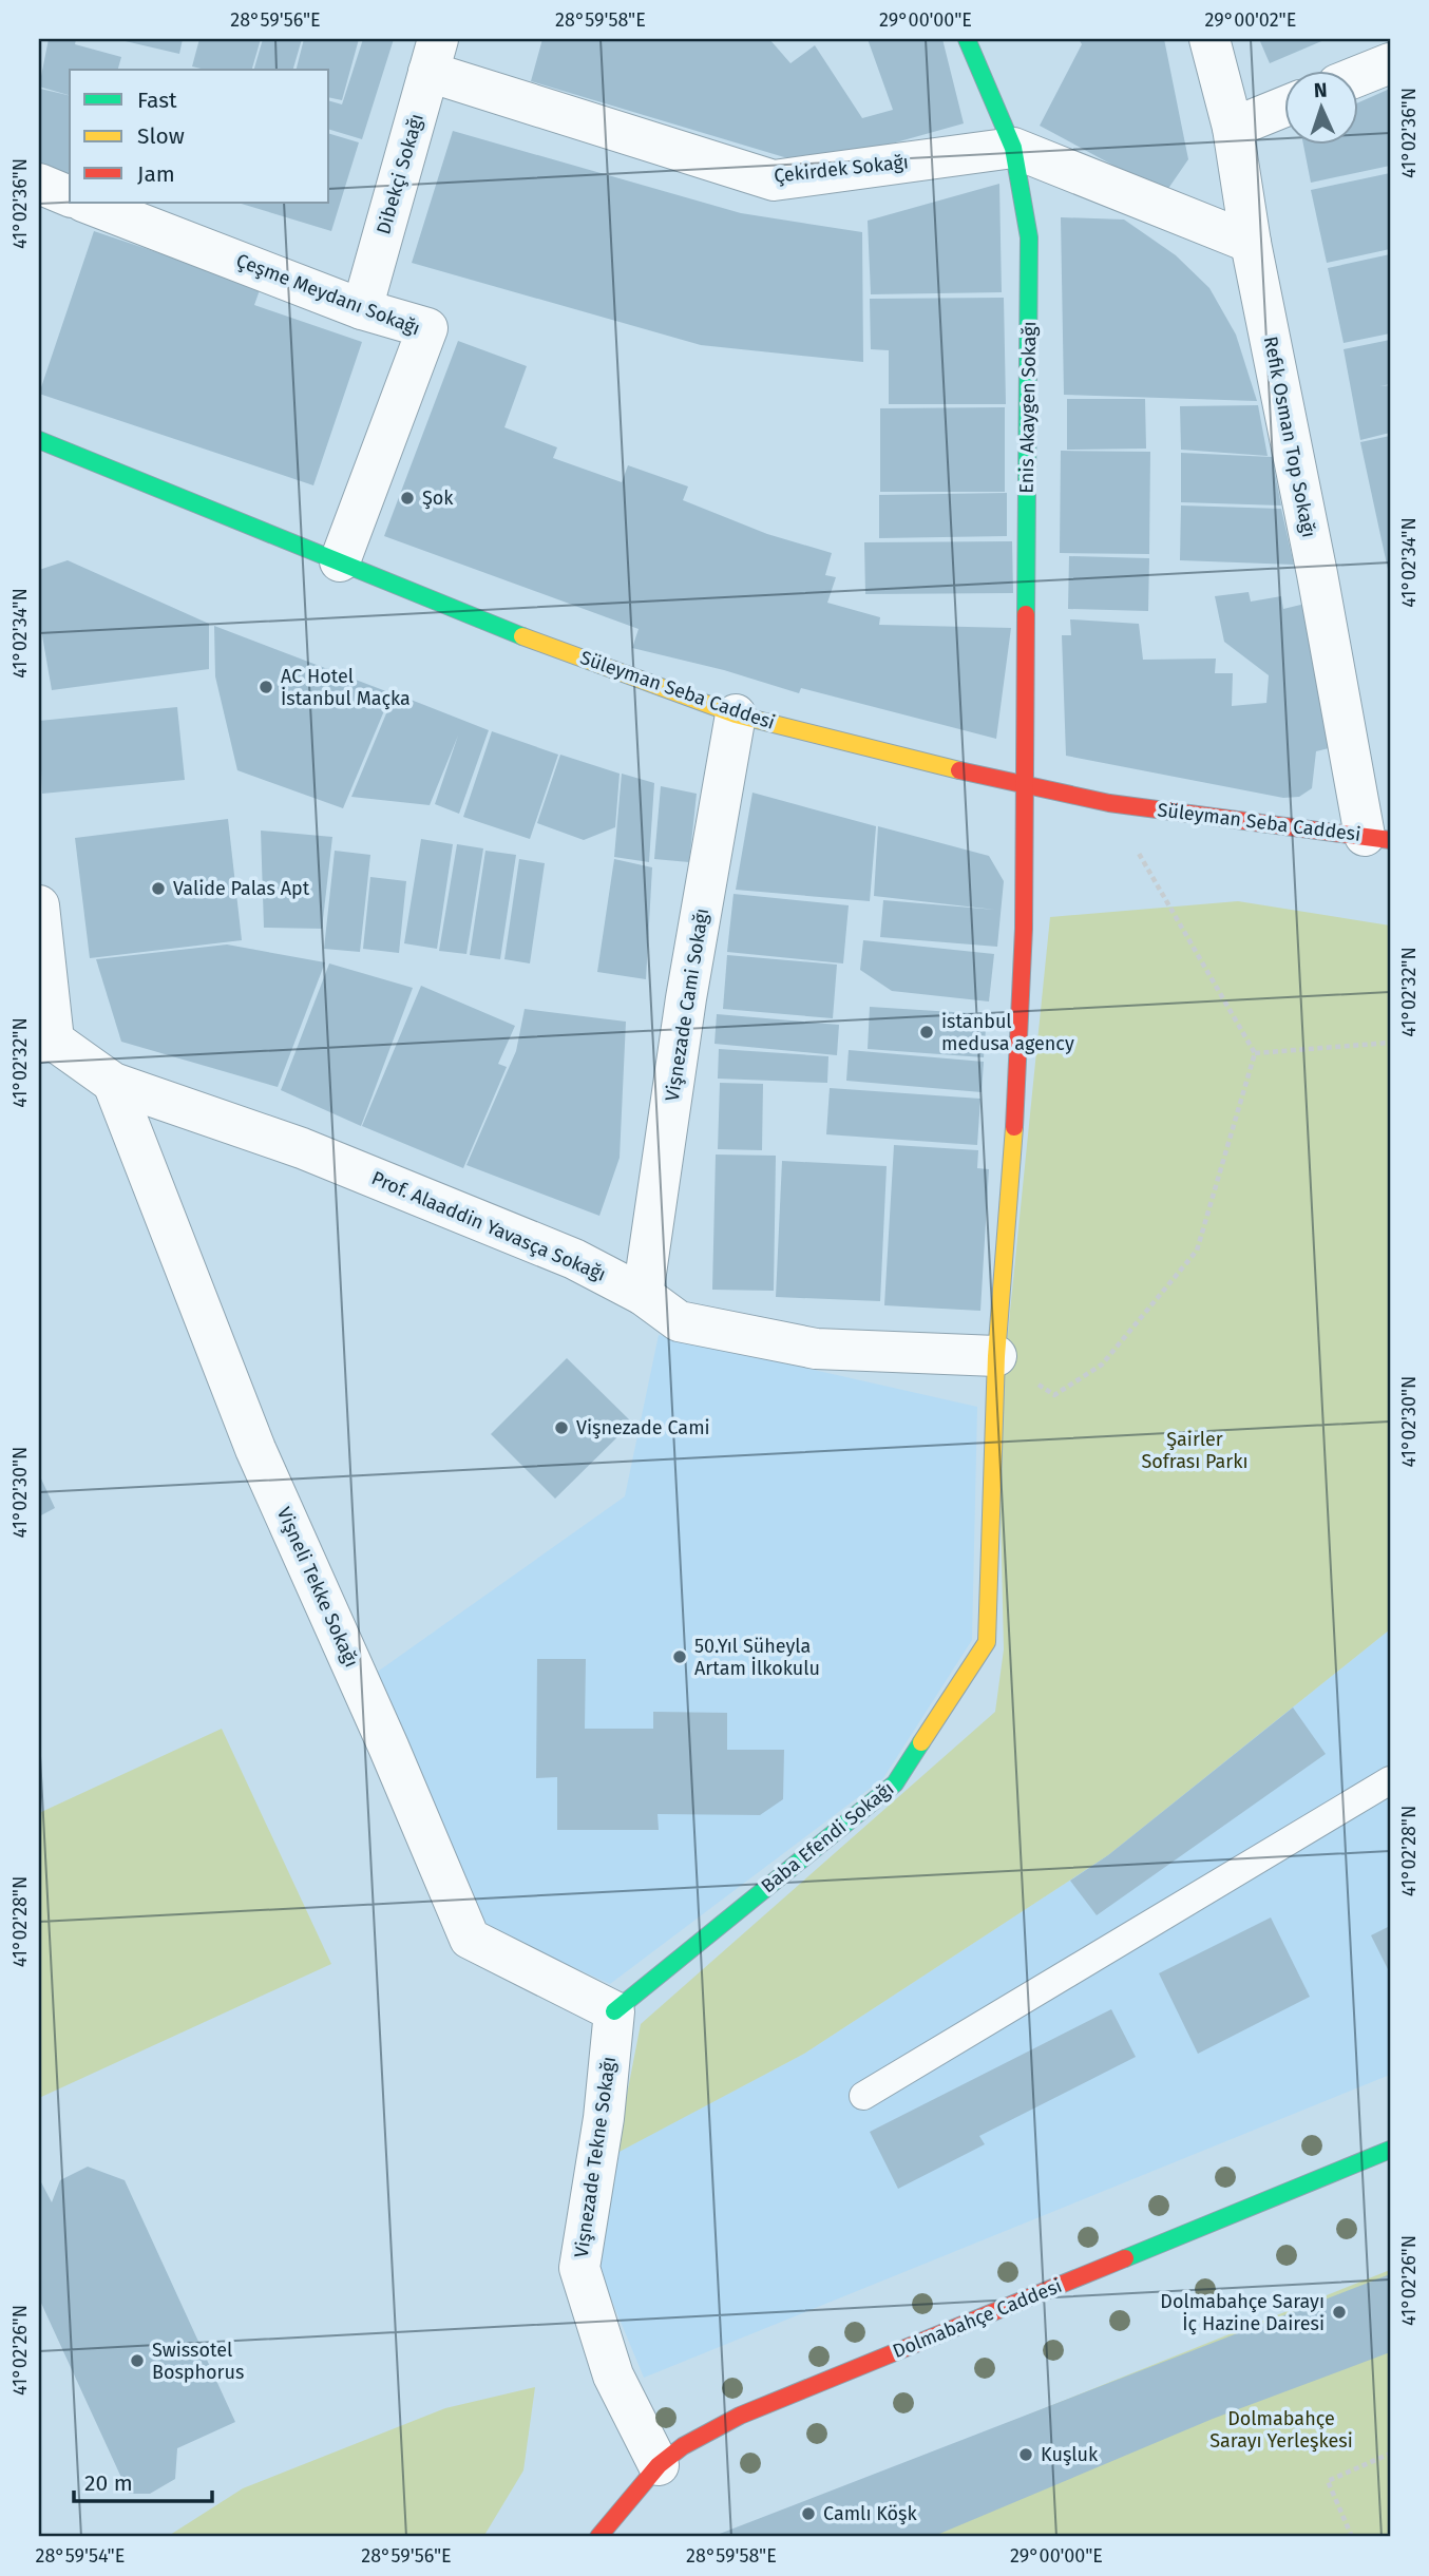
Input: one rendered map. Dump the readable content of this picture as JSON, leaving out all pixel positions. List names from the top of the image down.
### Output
{
  "streets": {
    "main road": [
      "Enis Akaygen Sokağı",
      "Süleyman Seba Caddesi",
      "Baba Efendi Sokağı",
      "Dolmabahçe Caddesi"
    ],
    "street": [
      "Çekirdek Sokağı",
      "Dibekçi Sokağı",
      "Çeşme Meydanı Sokağı",
      "Refik Osman Top Sokağı",
      "Vişnezade Cami Sokağı",
      "Prof. Alaaddin Yavasça Sokağı",
      "Vişneli Tekke Sokağı",
      "Vişnezade Tekne Sokağı"
    ]
  },
  "crossings": [
    ["Çekirdek Sokağı", "Dibekçi Sokağı"],
    ["Çekirdek Sokağı", "Enis Akaygen Sokağı"],
    ["Çekirdek Sokağı", "Refik Osman Top Sokağı"],
    ["Dibekçi Sokağı", "Çeşme Meydanı Sokağı"],
    ["Çeşme Meydanı Sokağı", "Süleyman Seba Caddesi"],
    ["Enis Akaygen Sokağı", "Süleyman Seba Caddesi"],
    ["Enis Akaygen Sokağı", "Prof. Alaaddin Yavasça Sokağı"],
    ["Enis Akaygen Sokağı", "Baba Efendi Sokağı"],
    ["Refik Osman Top Sokağı", "Süleyman Seba Caddesi"],
    ["Süleyman Seba Caddesi", "Vişnezade Cami Sokağı"],
    ["Vişnezade Cami Sokağı", "Prof. Alaaddin Yavasça Sokağı"],
    ["Prof. Alaaddin Yavasça Sokağı", "Vişneli Tekke Sokağı"],
    ["Prof. Alaaddin Yavasça Sokağı", "Baba Efendi Sokağı"],
    ["Vişneli Tekke Sokağı", "Baba Efendi Sokağı"],
    ["Vişneli Tekke Sokağı", "Vişnezade Tekne Sokağı"],
    ["Baba Efendi Sokağı", "Vişnezade Tekne Sokağı"],
    ["Vişnezade Tekne Sokağı", "Dolmabahçe Caddesi"]
  ],
  "parks": ["Şairler Sofrası Parkı", "Dolmabahçe Sarayı Yerleşkesi"],
  "places": [
    "Şok",
    "AC Hotel İstanbul Maçka",
    "Valide Palas Apt",
    "istanbul medusa agency",
    "Vişnezade Cami",
    "50.Yıl Süheyla Artam İlkokulu",
    "Dolmabahçe Sarayı İç Hazine Dairesi",
    "Swissotel Bosphorus",
    "Kuşluk",
    "Camlı Köşk"
  ],
  "legend": ["Fast", "Slow", "Jam"],
  "scale_bar": "20 m",
  "north": "top",
  "coordinates": [
    "28°59'56\"E",
    "28°59'58\"E",
    "29°00'00\"E",
    "29°00'02\"E",
    "41°02'36\"N",
    "41°02'34\"N",
    "41°02'32\"N",
    "41°02'30\"N",
    "41°02'28\"N",
    "41°02'26\"N",
    "28°59'54\"E"
  ]
}
